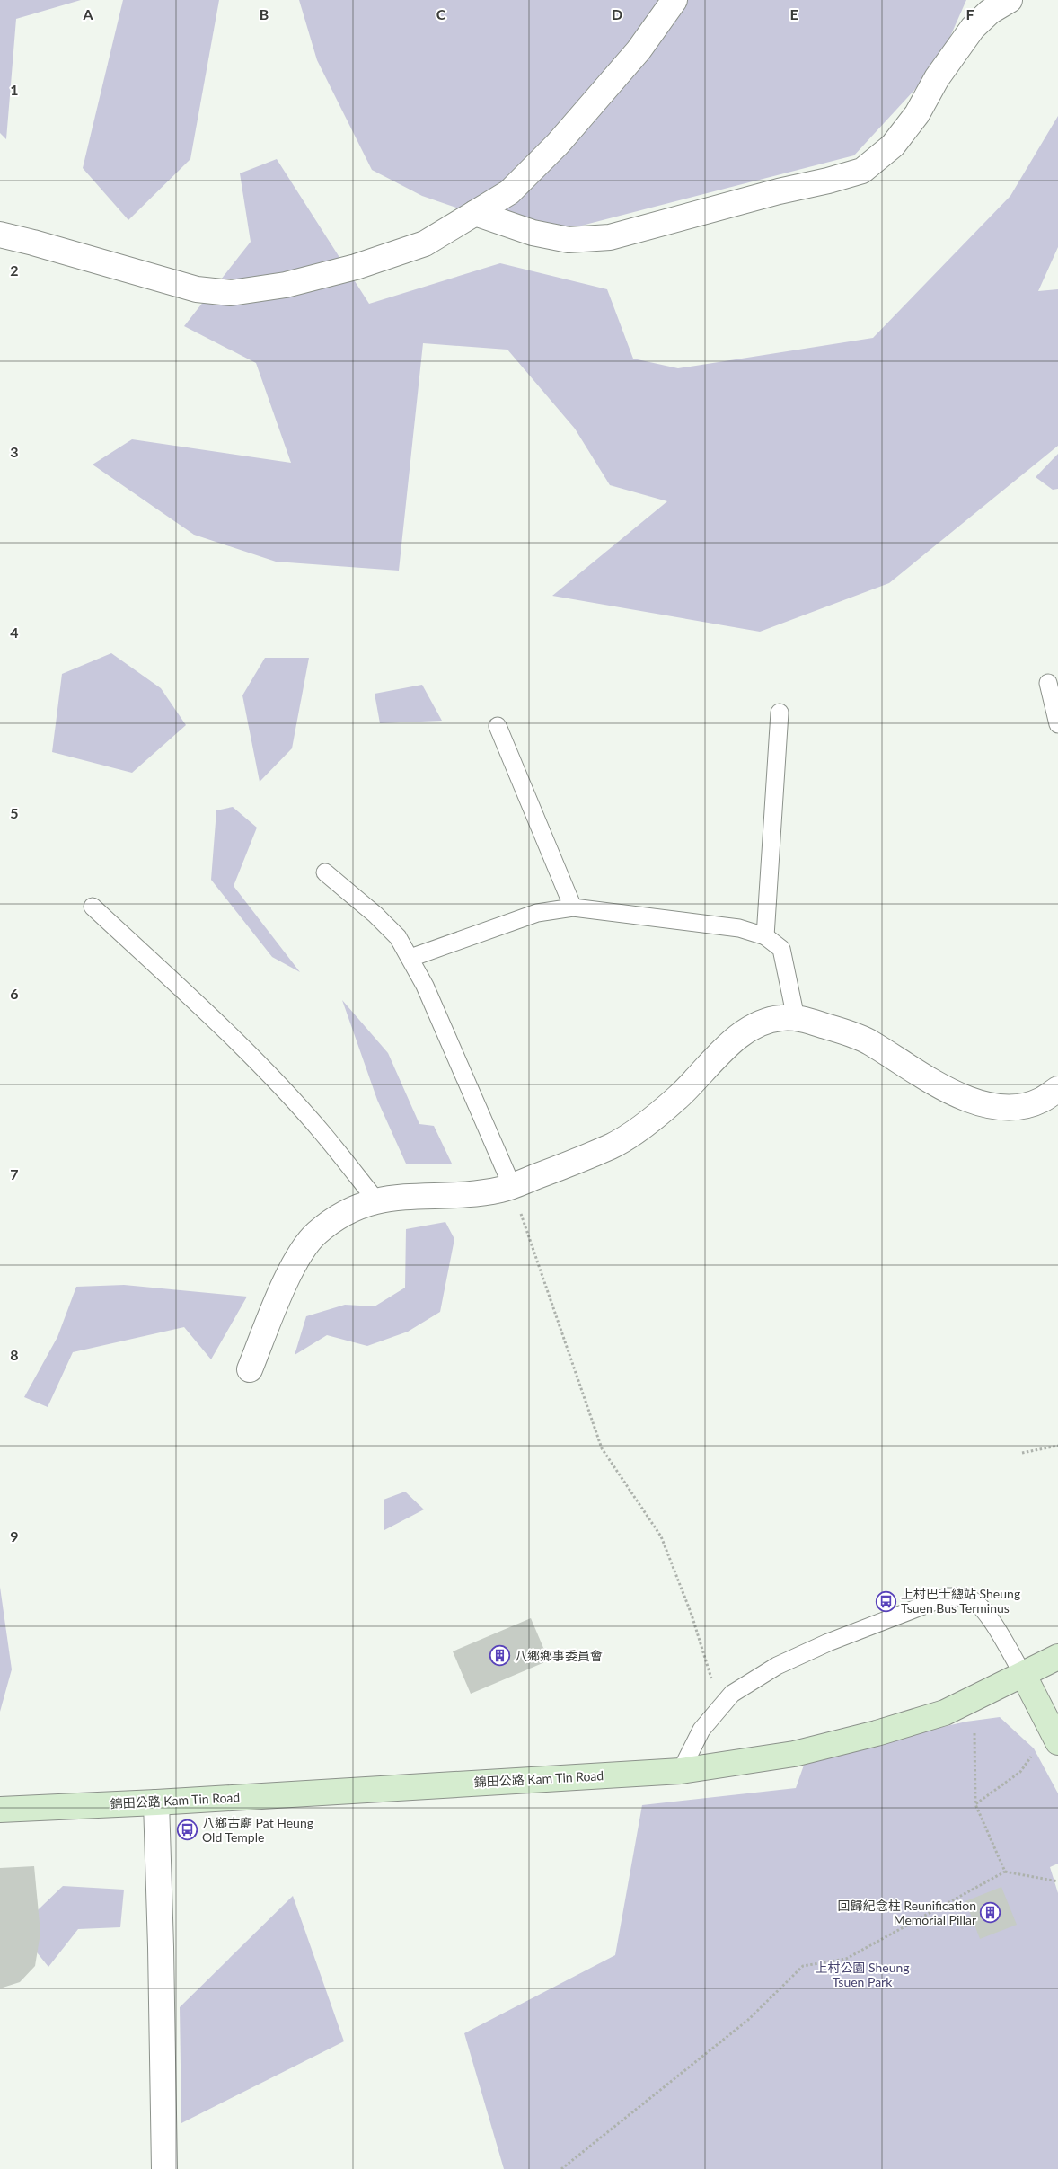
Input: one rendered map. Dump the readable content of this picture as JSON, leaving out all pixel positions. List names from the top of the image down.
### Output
{
  "streets": {
    "main road": ["錦田公路 Kam Tin Road"]
  },
  "parks": ["上村公園 Sheung Tsuen Park"],
  "places": {
    "bus stop": ["上村巴士總站 Sheung Tsuen Bus Terminus", "八鄉古廟 Pat Heung Old Temple"],
    "building": ["八鄉鄉事委員會", "回歸紀念柱 Reunification Memorial Pillar"]
  },
  "grid": {
    "columns": [
      "A",
      "B",
      "C",
      "D",
      "E",
      "F"
    ],
    "rows": [
      "1",
      "2",
      "3",
      "4",
      "5",
      "6",
      "7",
      "8",
      "9"
    ]
  }
}
